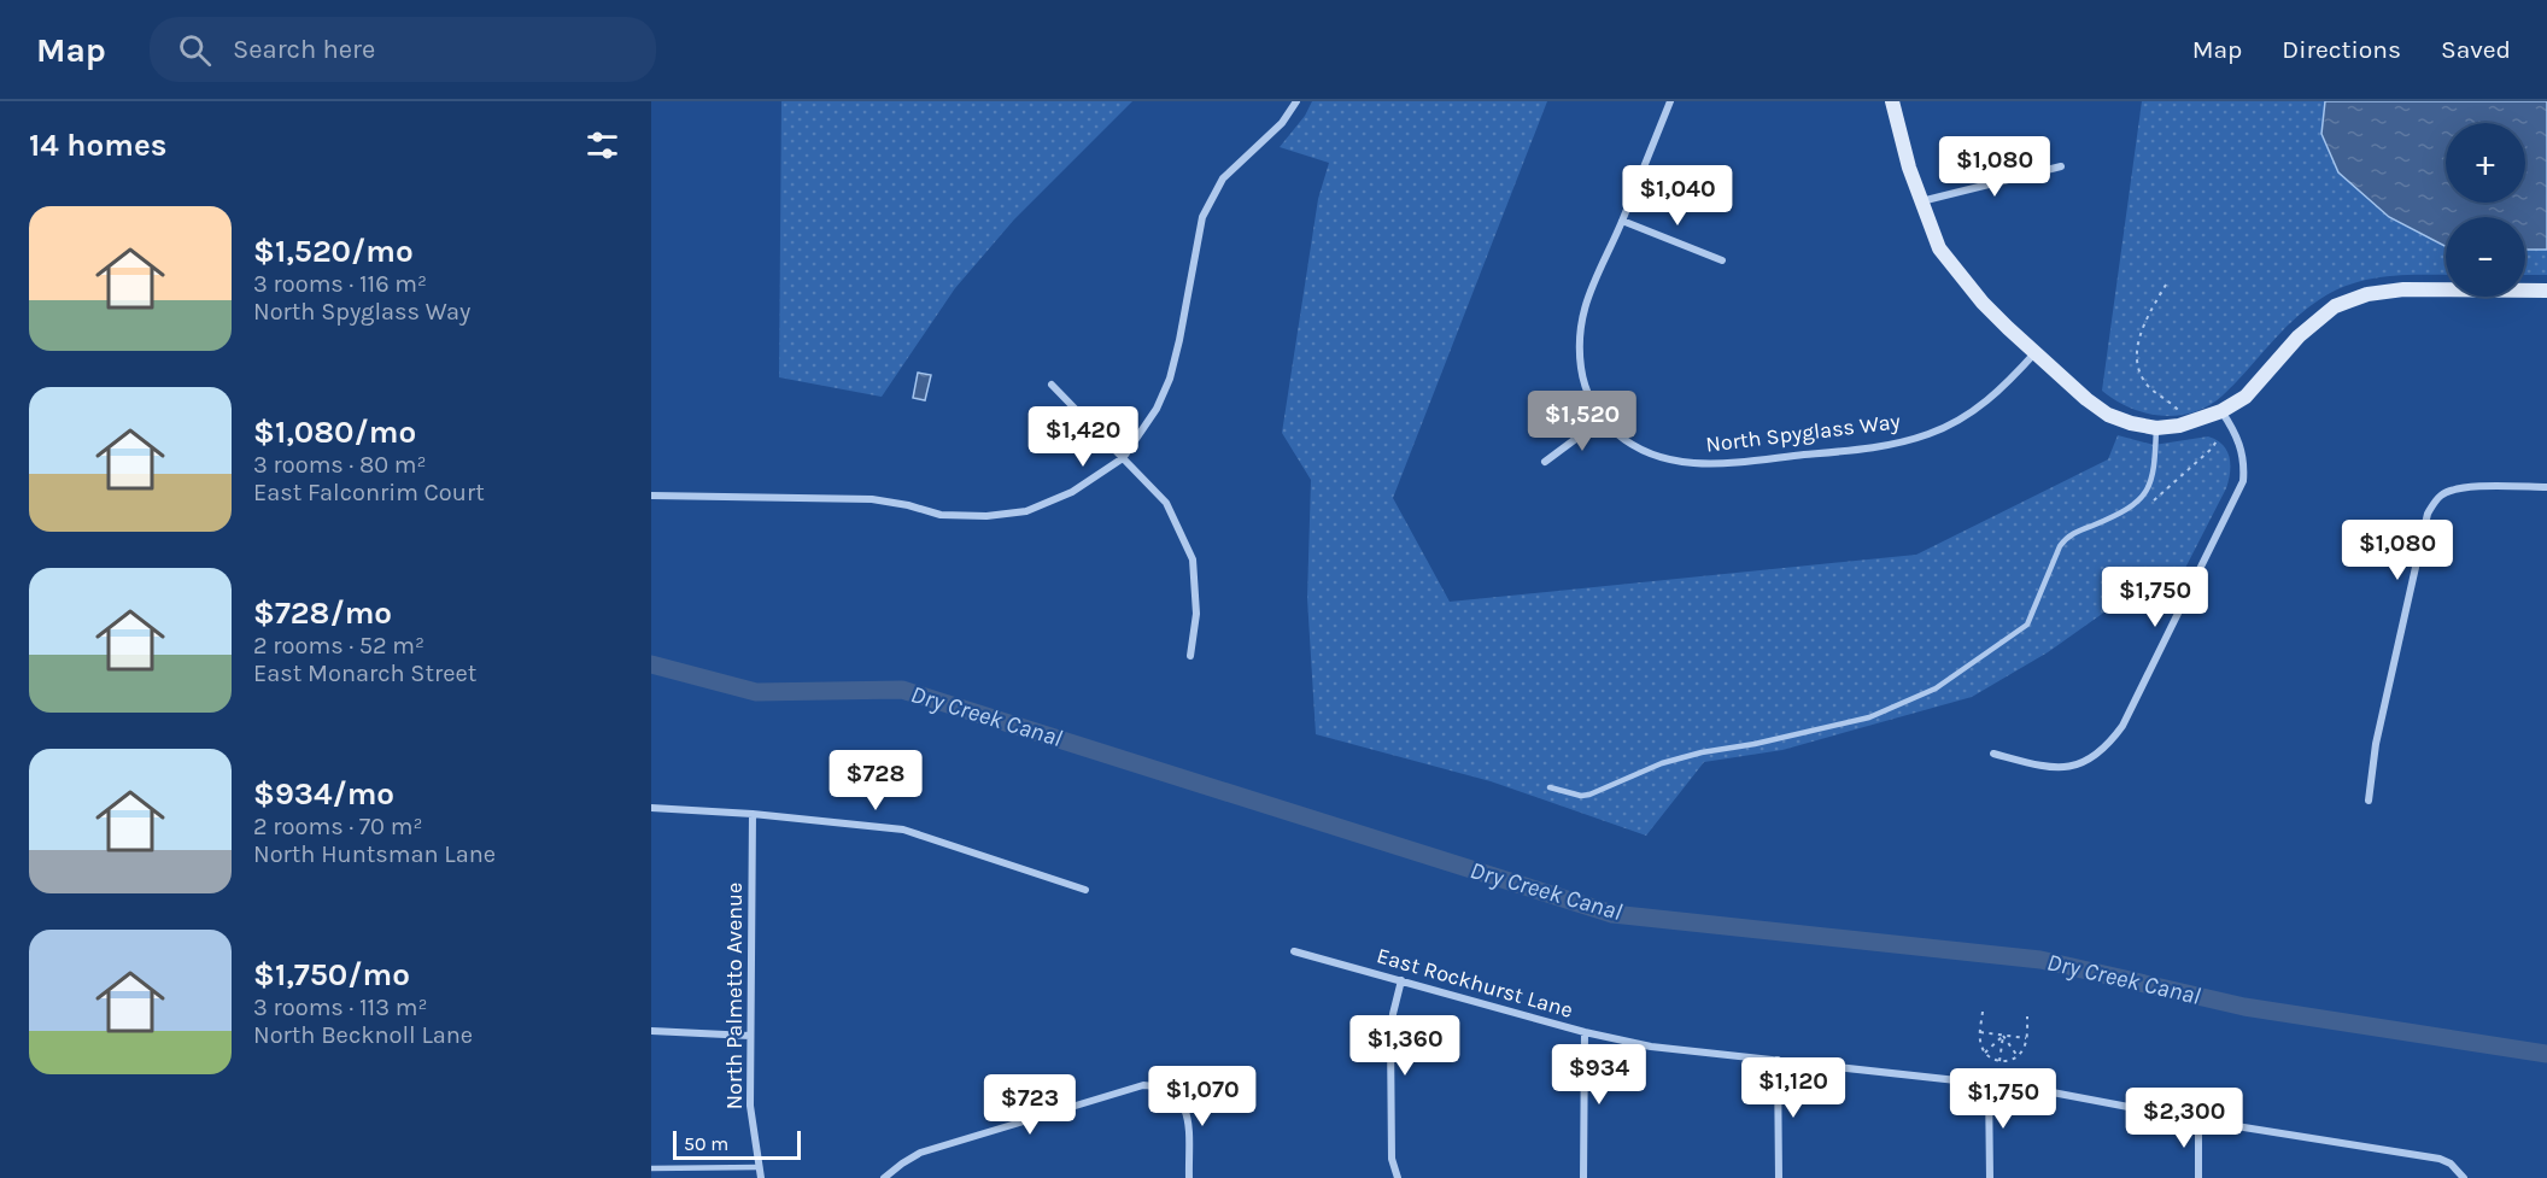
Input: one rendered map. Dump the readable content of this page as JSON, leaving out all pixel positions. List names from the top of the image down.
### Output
{
  "streets": {
    "street": ["North Spyglass Way", "East Rockhurst Lane", "North Palmetto Avenue"]
  },
  "water": ["Dry Creek Canal"],
  "scale_bar": "50 m",
  "page": {
    "header": "Map",
    "search": "Search here",
    "nav": ["Map", "Directions", "Saved"],
    "heading": "14 homes",
    "map_buttons": ["+", "−"],
    "price": [
      "$1,080",
      "$1,040",
      "$1,520",
      "$1,420",
      "$1,080",
      "$1,750",
      "$728",
      "$1,360",
      "$934",
      "$1,120",
      "$1,070",
      "$1,750",
      "$723",
      "$2,300"
    ],
    "list": [
      {
        "name": "$1,520/mo",
        "note": "3 rooms · 116 m² · North Spyglass Way"
      },
      {
        "name": "$1,080/mo",
        "note": "3 rooms · 80 m² · East Falconrim Court"
      },
      {
        "name": "$728/mo",
        "note": "2 rooms · 52 m² · East Monarch Street"
      },
      {
        "name": "$934/mo",
        "note": "2 rooms · 70 m² · North Huntsman Lane"
      },
      {
        "name": "$1,750/mo",
        "note": "3 rooms · 113 m² · North Becknoll Lane"
      }
    ],
    "scale": "50 m"
  }
}
